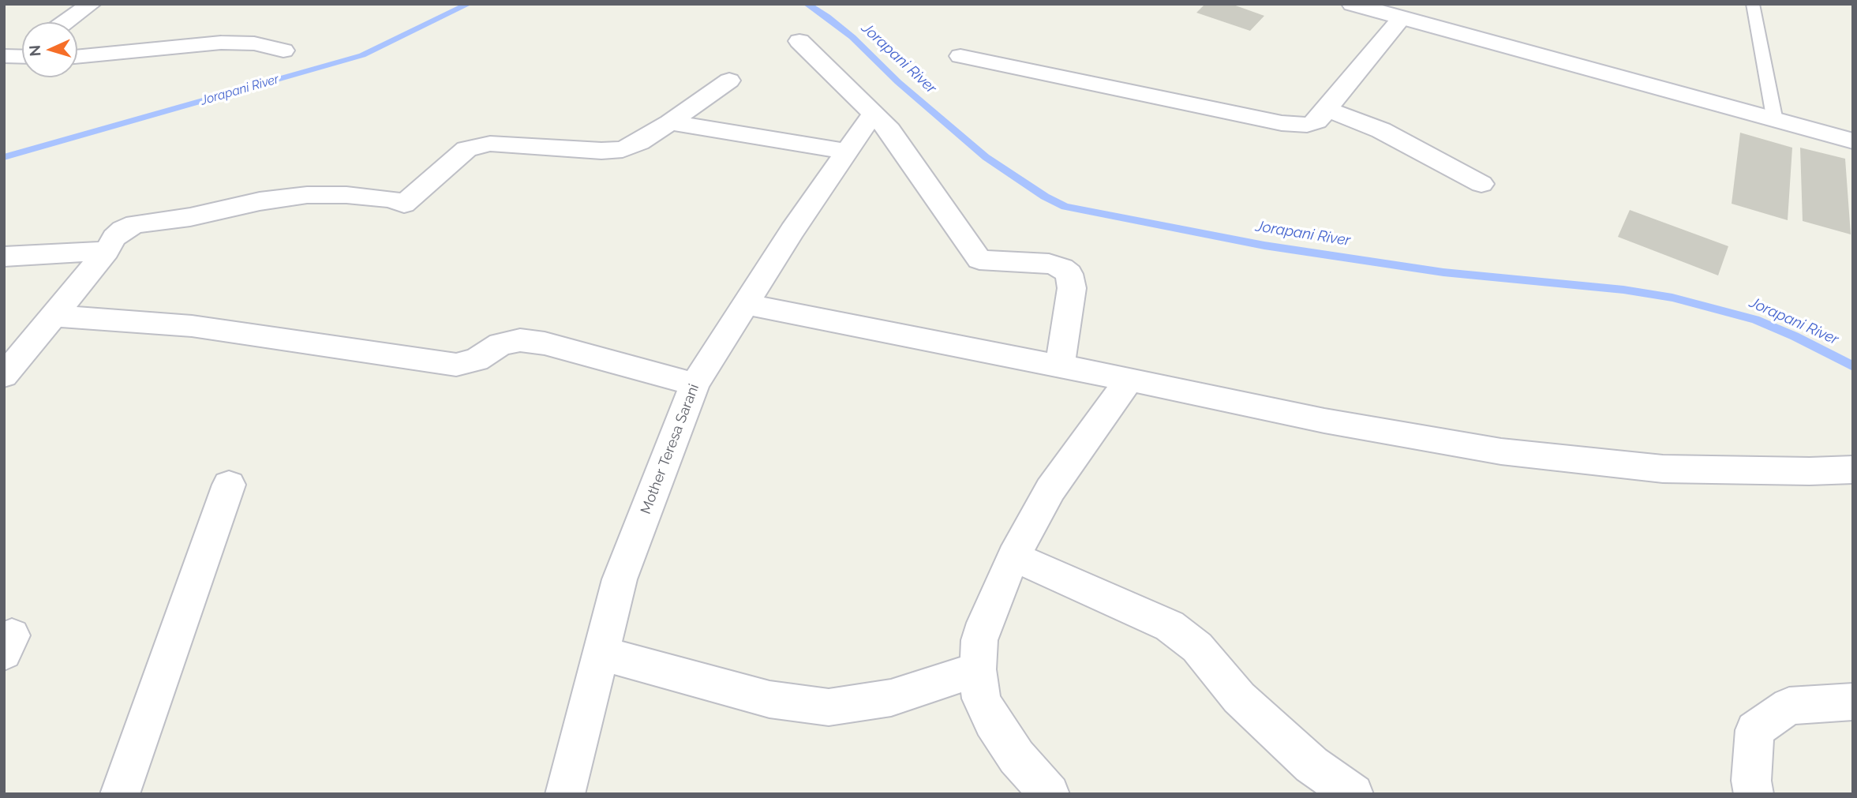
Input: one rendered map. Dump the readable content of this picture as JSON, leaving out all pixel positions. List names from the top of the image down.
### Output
{
  "streets": {
    "street": ["Mother Teresa Sarani"]
  },
  "water": ["Jorapani River"],
  "north": "left"
}
